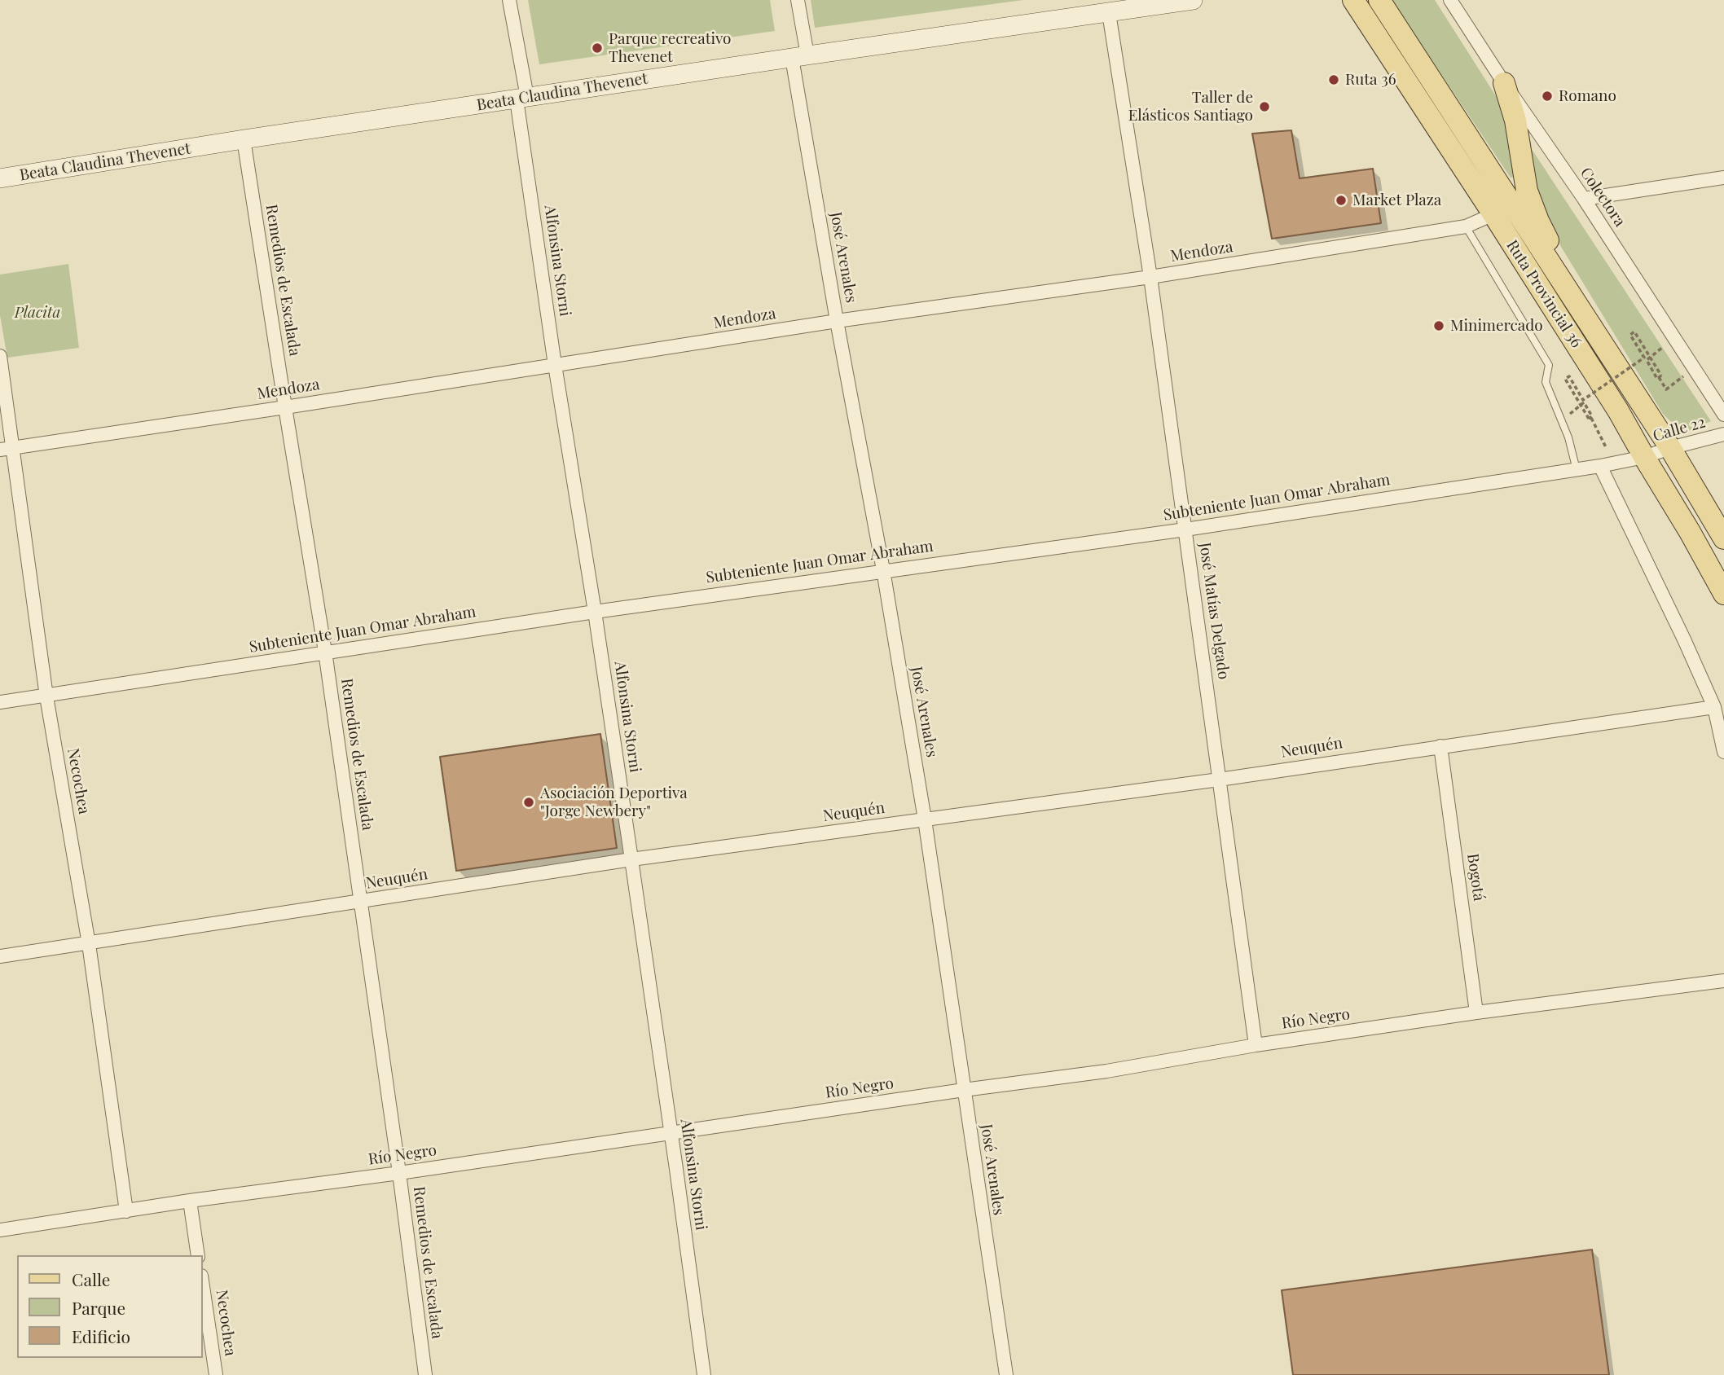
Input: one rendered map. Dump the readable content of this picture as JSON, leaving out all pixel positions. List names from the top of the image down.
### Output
{
  "streets": {
    "main road": ["Beata Claudina Thevenet", "Ruta Provincial 36"],
    "street": [
      "Colectora",
      "Mendoza",
      "José Arenales",
      "Alfonsina Storni",
      "Remedios de Escalada",
      "Calle 22",
      "Subteniente Juan Omar Abraham",
      "José Matías Delgado",
      "Neuquén",
      "Necochea",
      "Bogotá",
      "Río Negro"
    ]
  },
  "crossings": [
    ["Beata Claudina Thevenet", "José Arenales"],
    ["Beata Claudina Thevenet", "Alfonsina Storni"],
    ["Beata Claudina Thevenet", "Remedios de Escalada"],
    ["Beata Claudina Thevenet", "José Matías Delgado"],
    ["Mendoza", "José Arenales"],
    ["Mendoza", "Alfonsina Storni"],
    ["Mendoza", "Remedios de Escalada"],
    ["Mendoza", "Ruta Provincial 36"],
    ["Mendoza", "José Matías Delgado"],
    ["Mendoza", "Necochea"],
    ["José Arenales", "Subteniente Juan Omar Abraham"],
    ["José Arenales", "Neuquén"],
    ["José Arenales", "Río Negro"],
    ["Alfonsina Storni", "Subteniente Juan Omar Abraham"],
    ["Alfonsina Storni", "Neuquén"],
    ["Alfonsina Storni", "Río Negro"],
    ["Remedios de Escalada", "Subteniente Juan Omar Abraham"],
    ["Remedios de Escalada", "Neuquén"],
    ["Remedios de Escalada", "Río Negro"],
    ["Ruta Provincial 36", "Calle 22"],
    ["Ruta Provincial 36", "Subteniente Juan Omar Abraham"],
    ["Calle 22", "Subteniente Juan Omar Abraham"],
    ["Subteniente Juan Omar Abraham", "José Matías Delgado"],
    ["Subteniente Juan Omar Abraham", "Necochea"],
    ["José Matías Delgado", "Neuquén"],
    ["José Matías Delgado", "Río Negro"],
    ["Neuquén", "Necochea"],
    ["Neuquén", "Bogotá"],
    ["Necochea", "Río Negro"],
    ["Bogotá", "Río Negro"]
  ],
  "parks": ["Placita"],
  "places": [
    "Parque recreativo Thevenet",
    "Ruta 36",
    "Romano",
    "Taller de Elásticos Santiago",
    "Market Plaza",
    "Minimercado",
    "Asociación Deportiva \"Jorge Newbery\""
  ],
  "legend": ["Calle", "Parque", "Edificio"]
}
